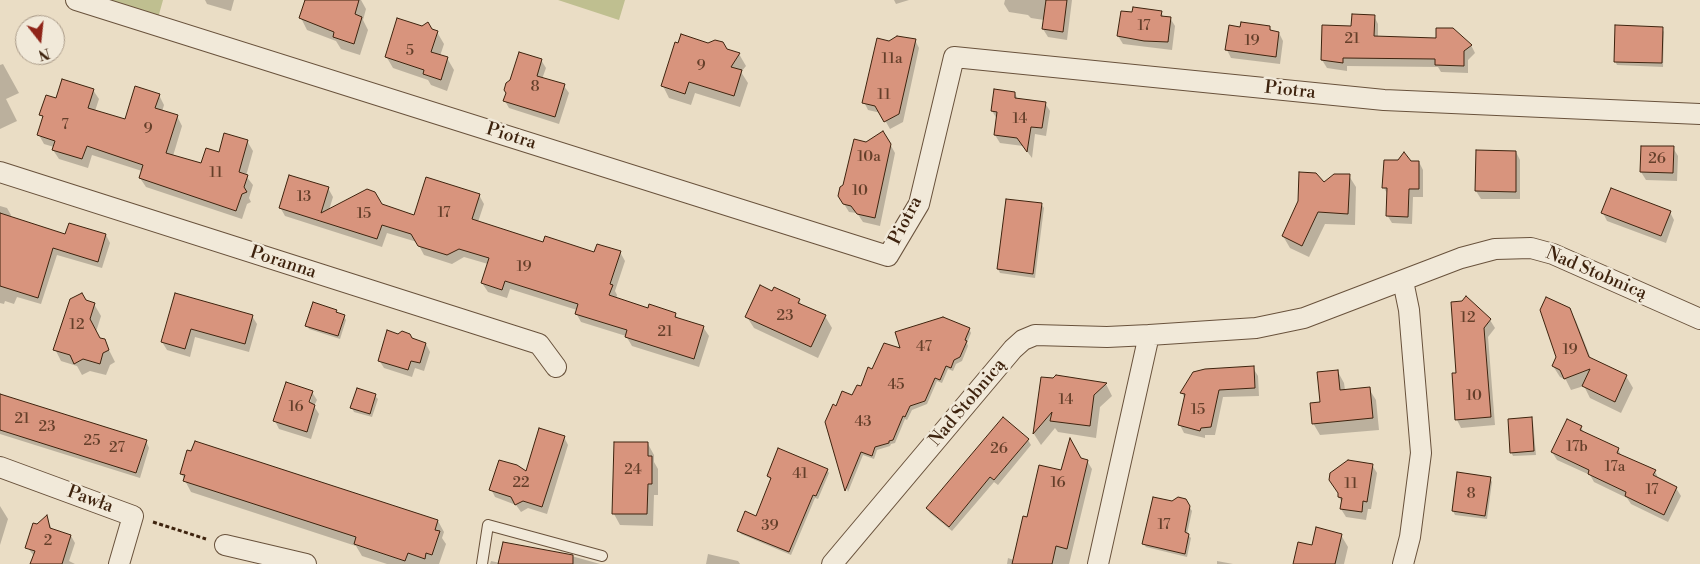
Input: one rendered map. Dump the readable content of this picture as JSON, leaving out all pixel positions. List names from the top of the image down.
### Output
{
  "streets": {
    "street": [
      "Piotra",
      "Poranna",
      "Nad Stobnicą",
      "Pawła"
    ]
  },
  "house_numbers": [
    "17",
    "21",
    "19",
    "5",
    "11a",
    "9",
    "8",
    "11",
    "14",
    "7",
    "9",
    "10a",
    "26",
    "11",
    "10",
    "13",
    "17",
    "15",
    "19",
    "23",
    "12",
    "12",
    "21",
    "47",
    "19",
    "45",
    "10",
    "14",
    "16",
    "15",
    "21",
    "43",
    "23",
    "25",
    "17b",
    "27",
    "26",
    "17a",
    "24",
    "41",
    "22",
    "16",
    "11",
    "17",
    "8",
    "17",
    "39",
    "2"
  ],
  "north": "bottom"
}
